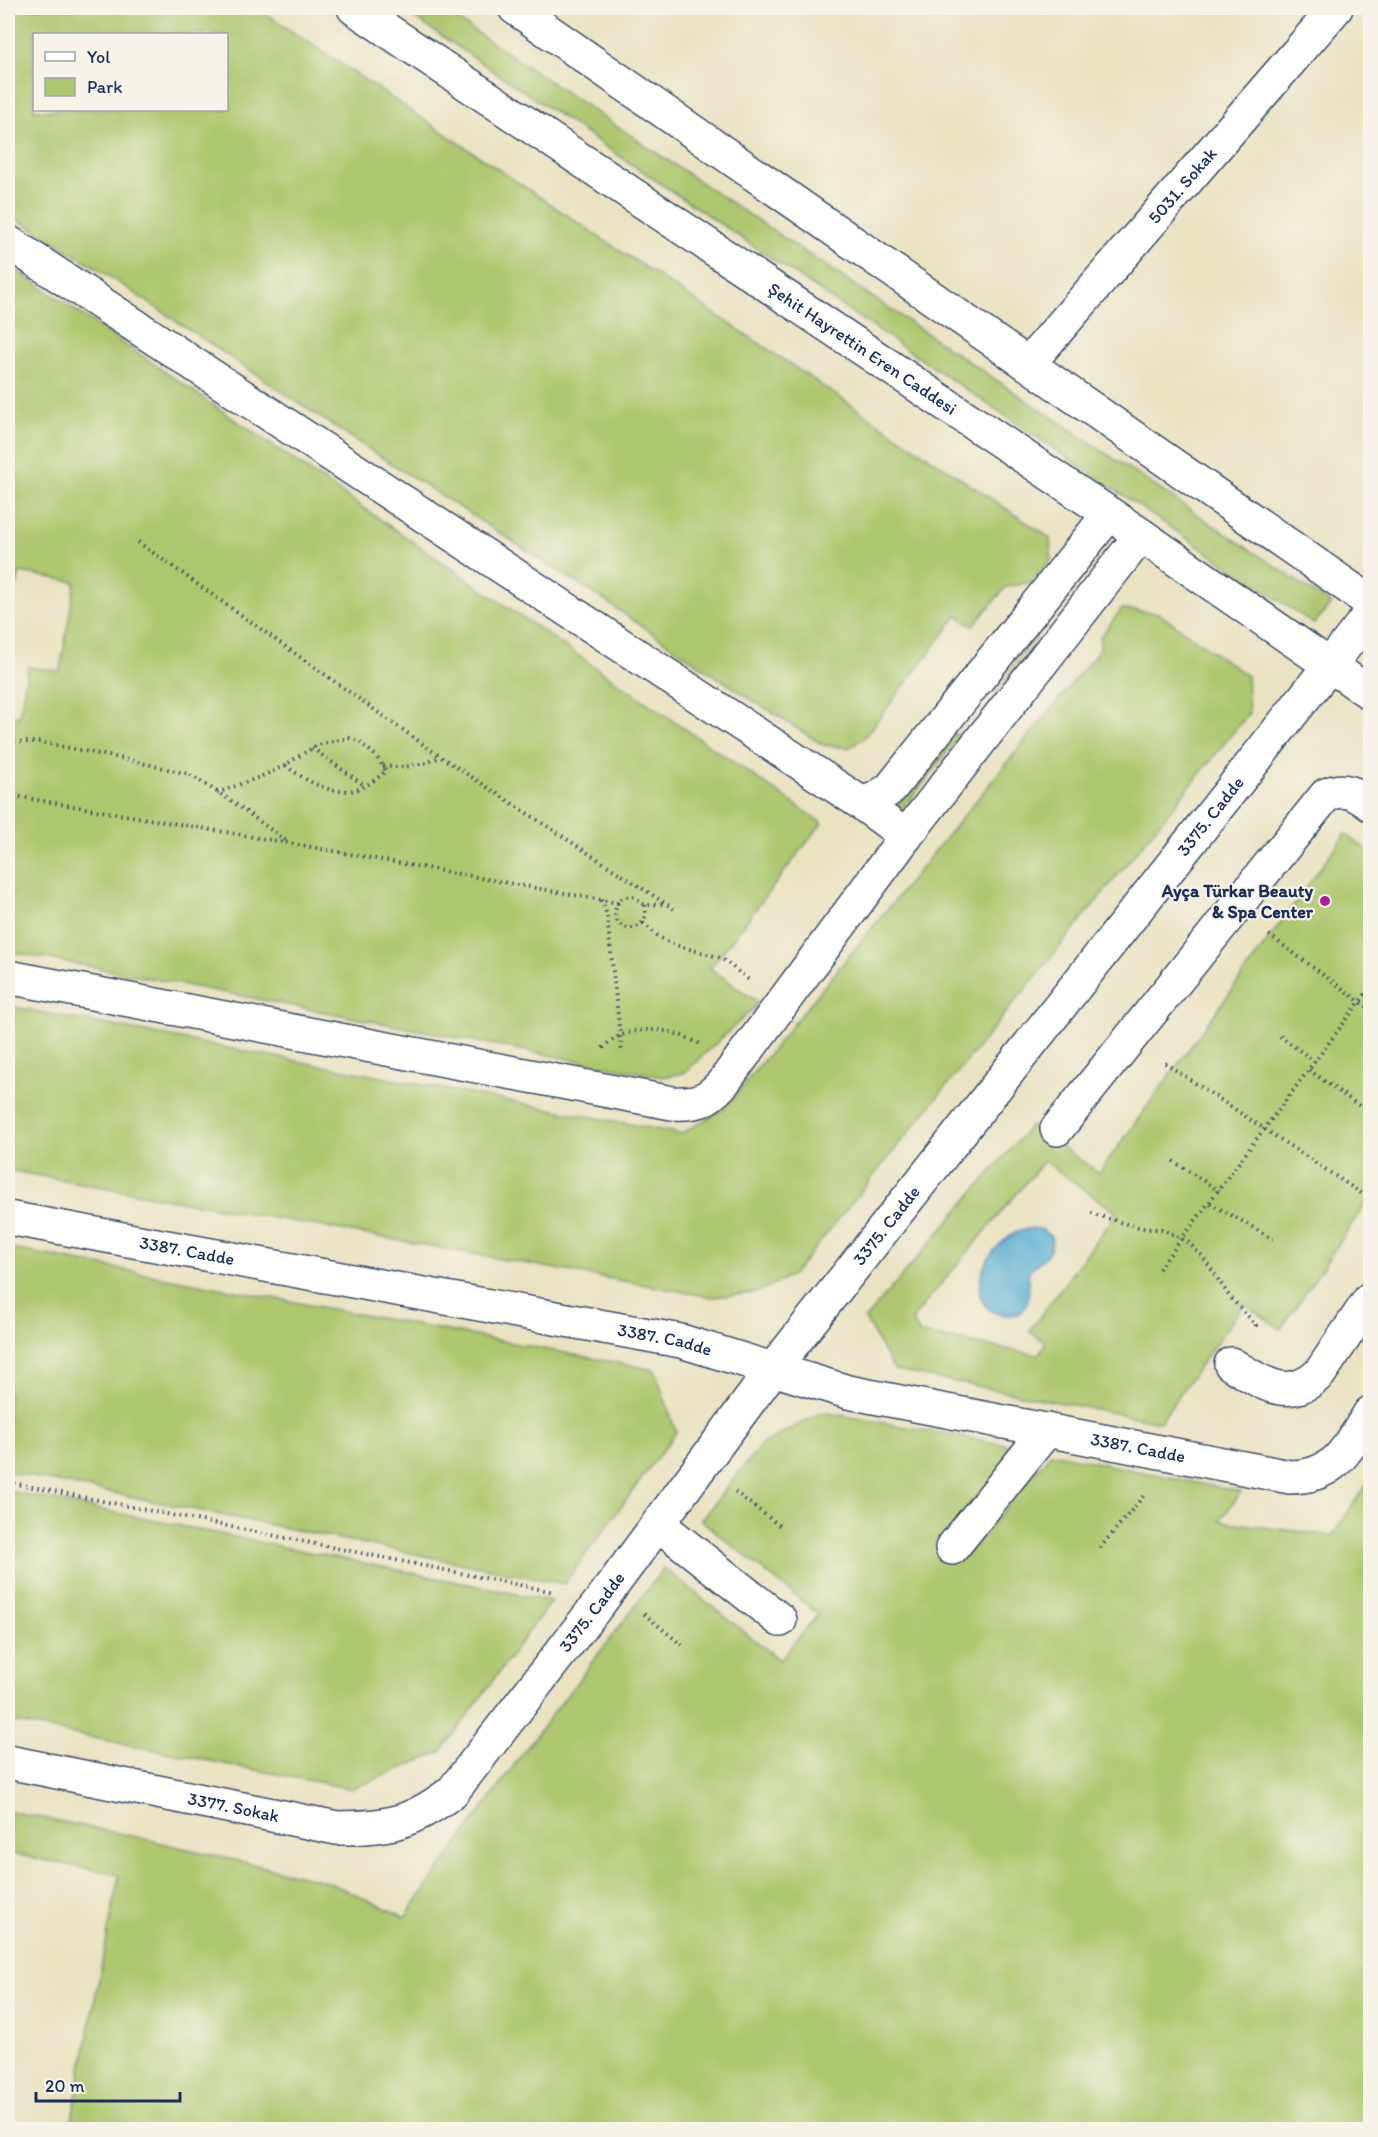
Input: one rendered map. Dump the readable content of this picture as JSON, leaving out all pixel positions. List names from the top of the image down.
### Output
{
  "streets": {
    "street": [
      "5031. Sokak",
      "Şehit Hayrettin Eren Caddesi",
      "3375. Cadde",
      "3387. Cadde",
      "3377. Sokak"
    ]
  },
  "crossings": [
    ["Şehit Hayrettin Eren Caddesi", "3375. Cadde"],
    ["3375. Cadde", "3387. Cadde"],
    ["3375. Cadde", "3377. Sokak"]
  ],
  "places": ["Ayça Türkar Beauty & Spa Center"],
  "legend": ["Yol", "Park"],
  "scale_bar": "20 m"
}
